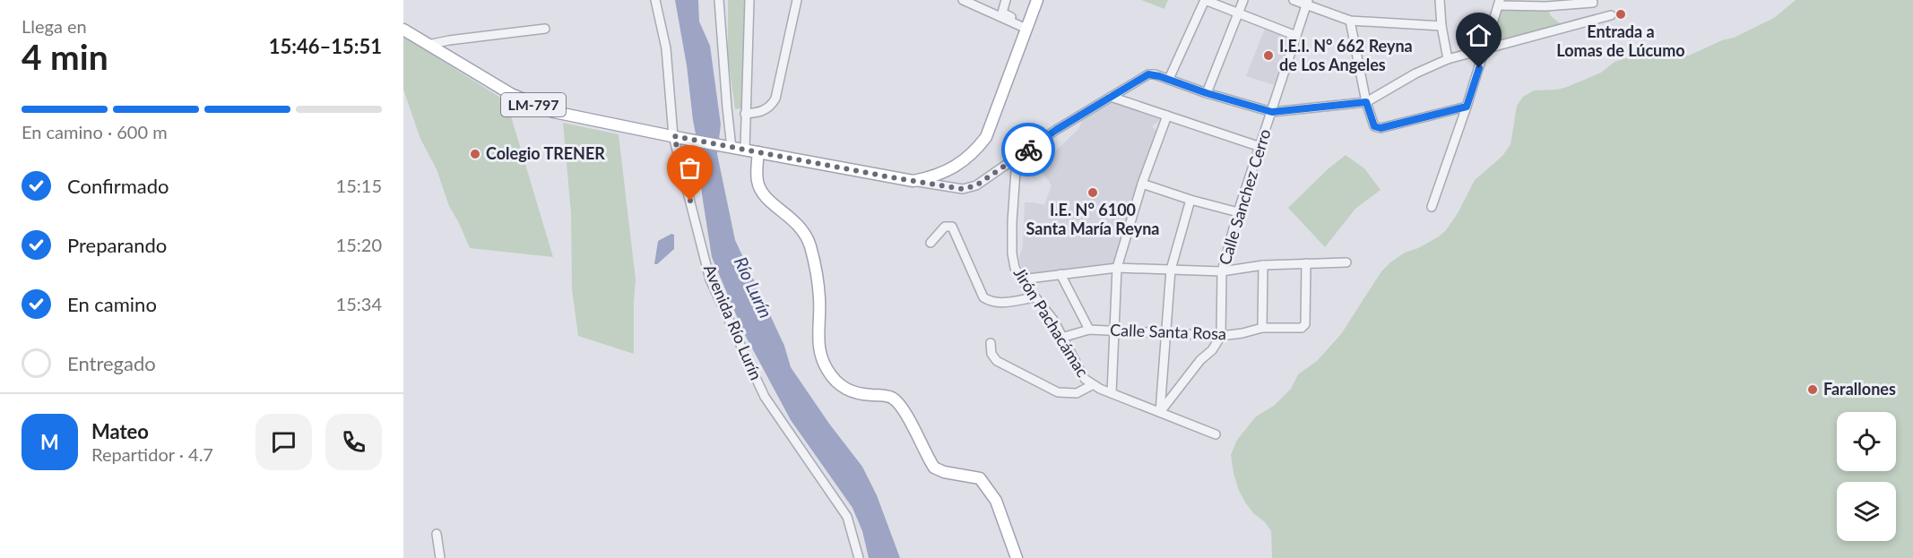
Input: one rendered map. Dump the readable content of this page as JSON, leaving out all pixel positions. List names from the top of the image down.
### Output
{
  "streets": {
    "main road": ["LM-797"],
    "street": [
      "Calle Sanchez Cerro",
      "Avenida Río Lurín",
      "Jirón Pachacámac",
      "Calle Santa Rosa"
    ]
  },
  "crossings": [
    ["LM-797", "Avenida Río Lurín"],
    ["Calle Sanchez Cerro", "Calle Santa Rosa"],
    ["Jirón Pachacámac", "Calle Santa Rosa"]
  ],
  "water": ["Río Lurín"],
  "places": [
    "Entrada a Lomas de Lúcumo",
    "I.E.I. N° 662 Reyna de Los Angeles",
    "Colegio TRENER",
    "I.E. N° 6100 Santa María Reyna",
    "Farallones"
  ],
  "page": {
    "heading": ["4 min", "Llega en", "15:46–15:51"],
    "panel": ["Mateo", "Repartidor · 4.7"],
    "bar": "En camino · 600 m",
    "list": [
      ["Confirmado", "15:15"],
      ["Preparando", "15:20"],
      ["En camino", "15:34"],
      "Entregado"
    ],
    "round": "M"
  }
}
